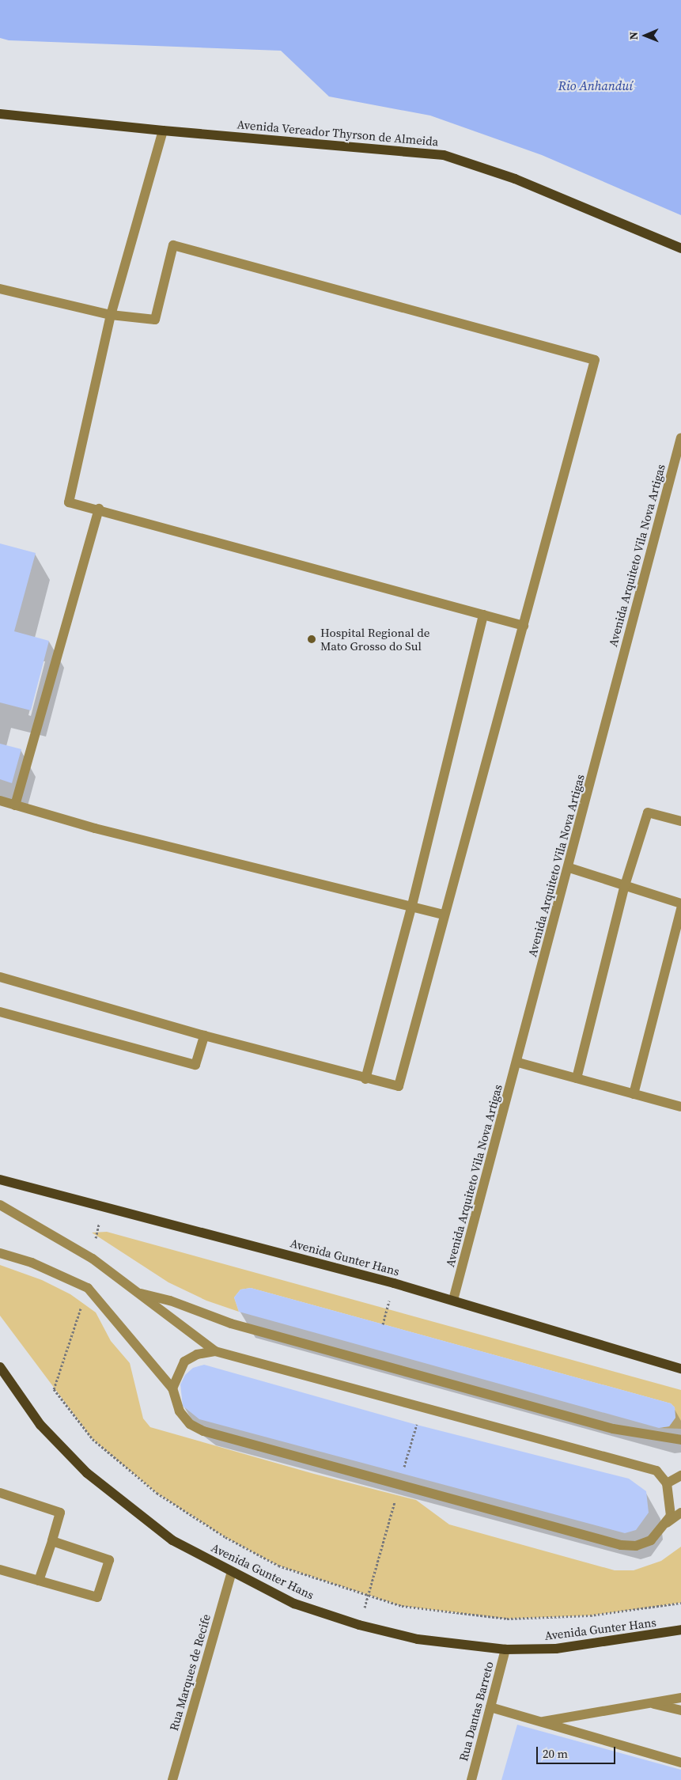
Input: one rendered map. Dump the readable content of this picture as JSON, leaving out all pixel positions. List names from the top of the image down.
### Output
{
  "streets": {
    "main road": ["Avenida Vereador Thyrson de Almeida", "Avenida Gunter Hans"],
    "street": ["Avenida Arquiteto Vila Nova Artigas", "Rua Marques de Recife", "Rua Dantas Barreto"]
  },
  "crossings": [
    ["Avenida Arquiteto Vila Nova Artigas", "Avenida Gunter Hans"],
    ["Avenida Gunter Hans", "Rua Marques de Recife"],
    ["Avenida Gunter Hans", "Rua Dantas Barreto"]
  ],
  "water": ["Rio Anhanduí"],
  "places": ["Hospital Regional de Mato Grosso do Sul"],
  "scale_bar": "20 m",
  "north": "left"
}
